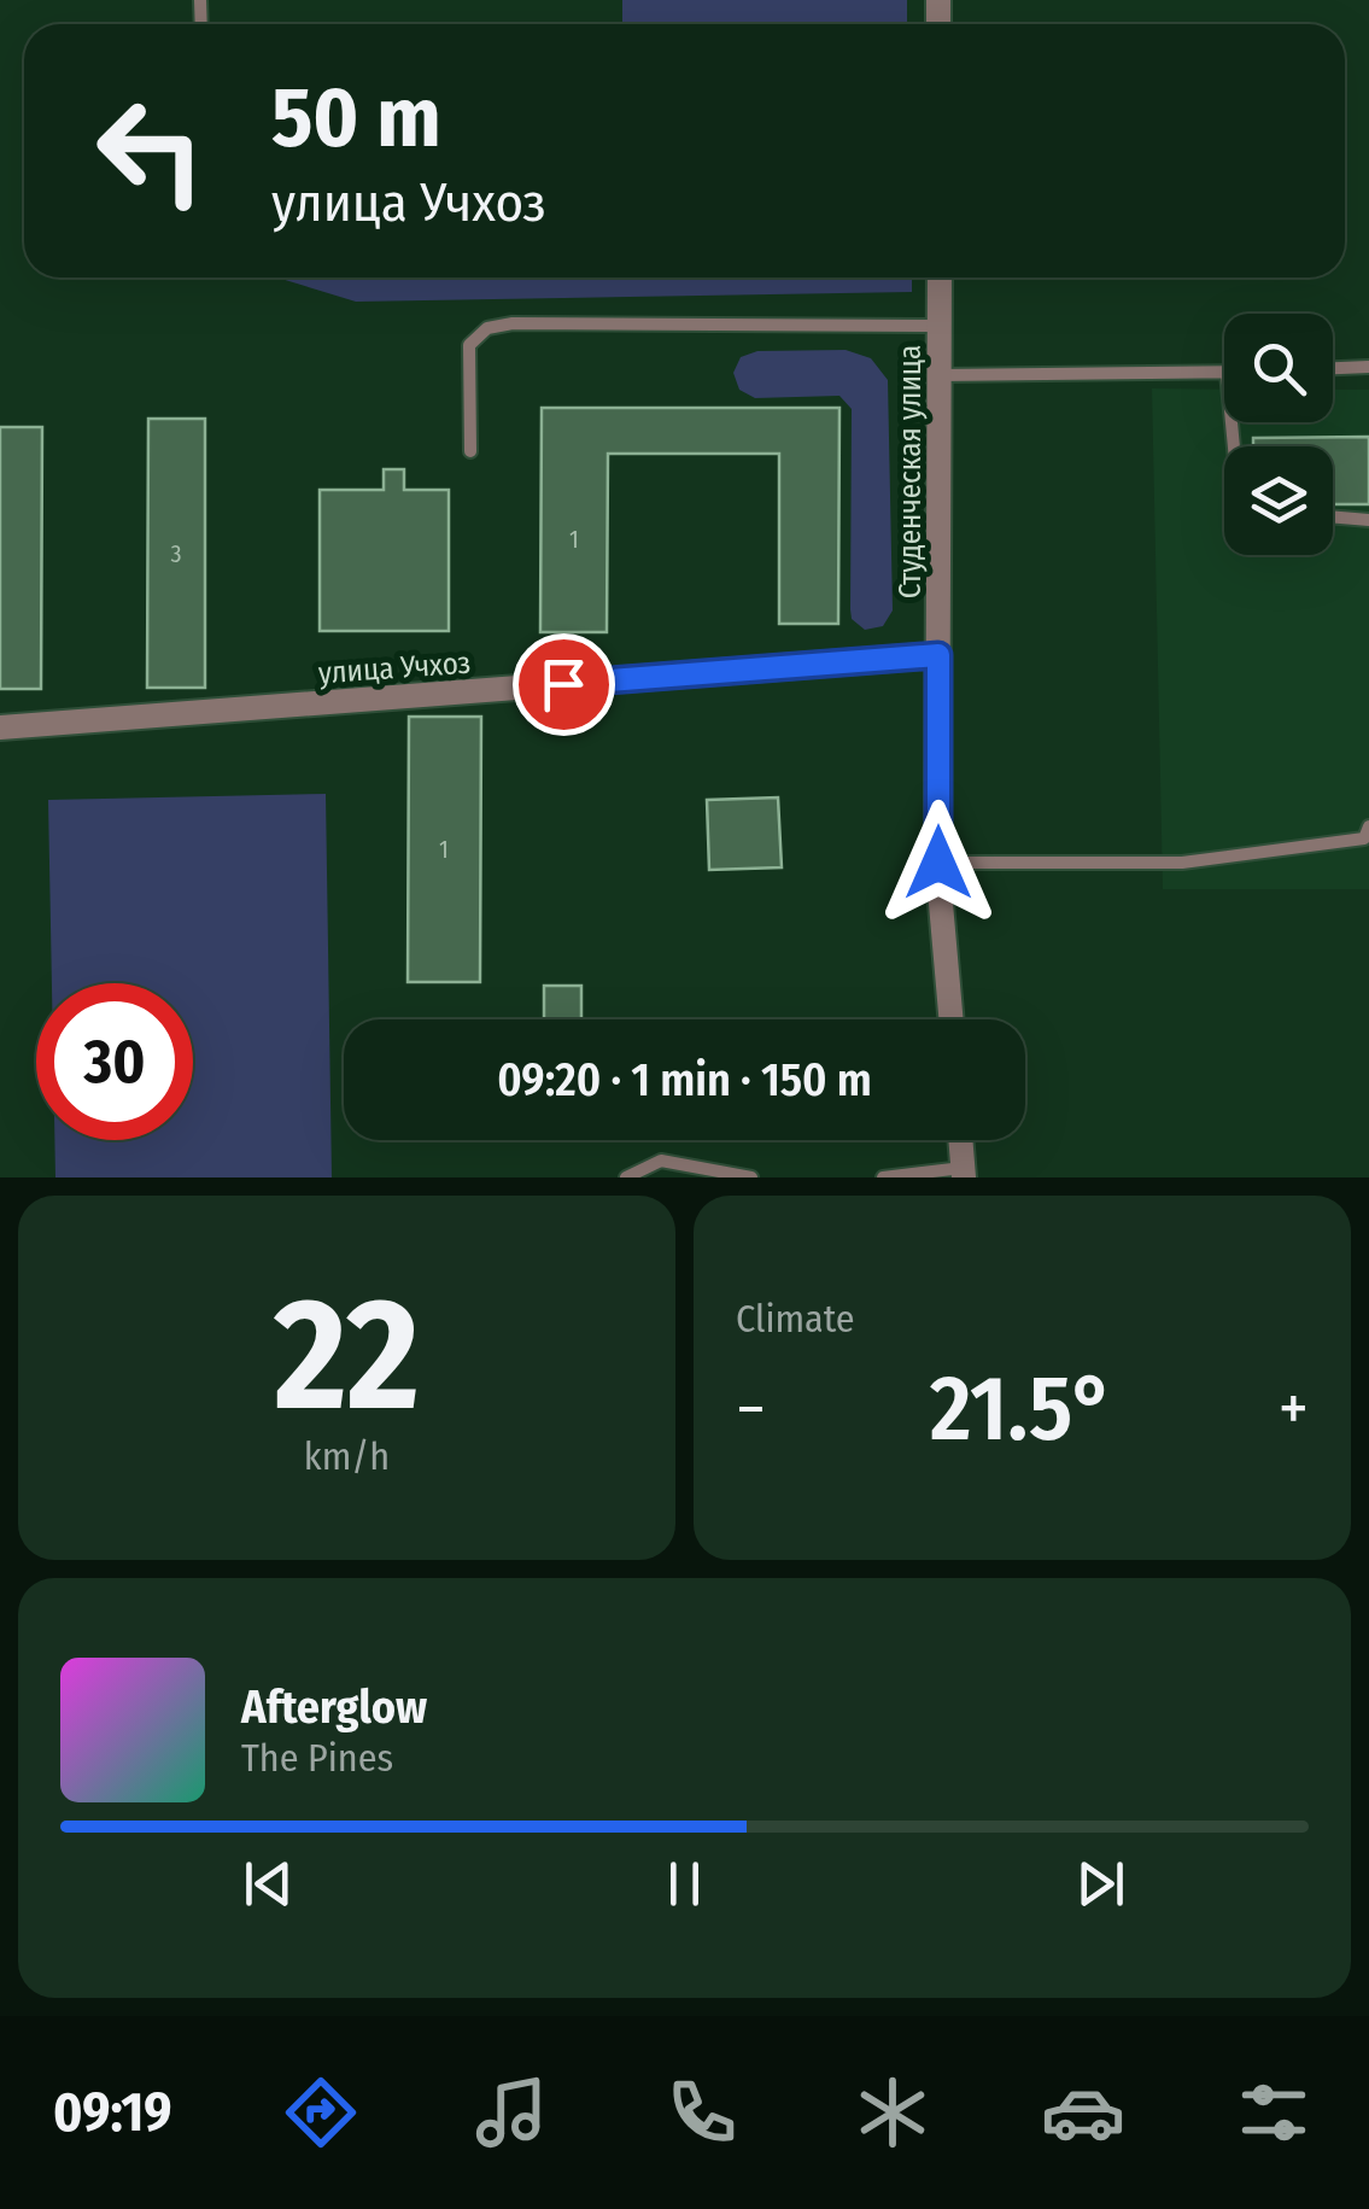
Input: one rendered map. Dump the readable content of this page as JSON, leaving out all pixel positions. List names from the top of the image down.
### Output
{
  "streets": {
    "street": ["Студенческая улица", "улица Учхоз"]
  },
  "crossings": [
    ["Студенческая улица", "улица Учхоз"]
  ],
  "house_numbers": ["1", "3", "1"],
  "page": {
    "turn": ["50 m", "улица Учхоз"],
    "limit": "30",
    "trip": "09:20 · 1 min · 150 m",
    "tile": [
      ["22", "km/h"],
      "Climate"
    ],
    "heat": ["−", "21.5°", "+"],
    "song": ["Afterglow", "The Pines"],
    "tabs": "09:19"
  }
}
